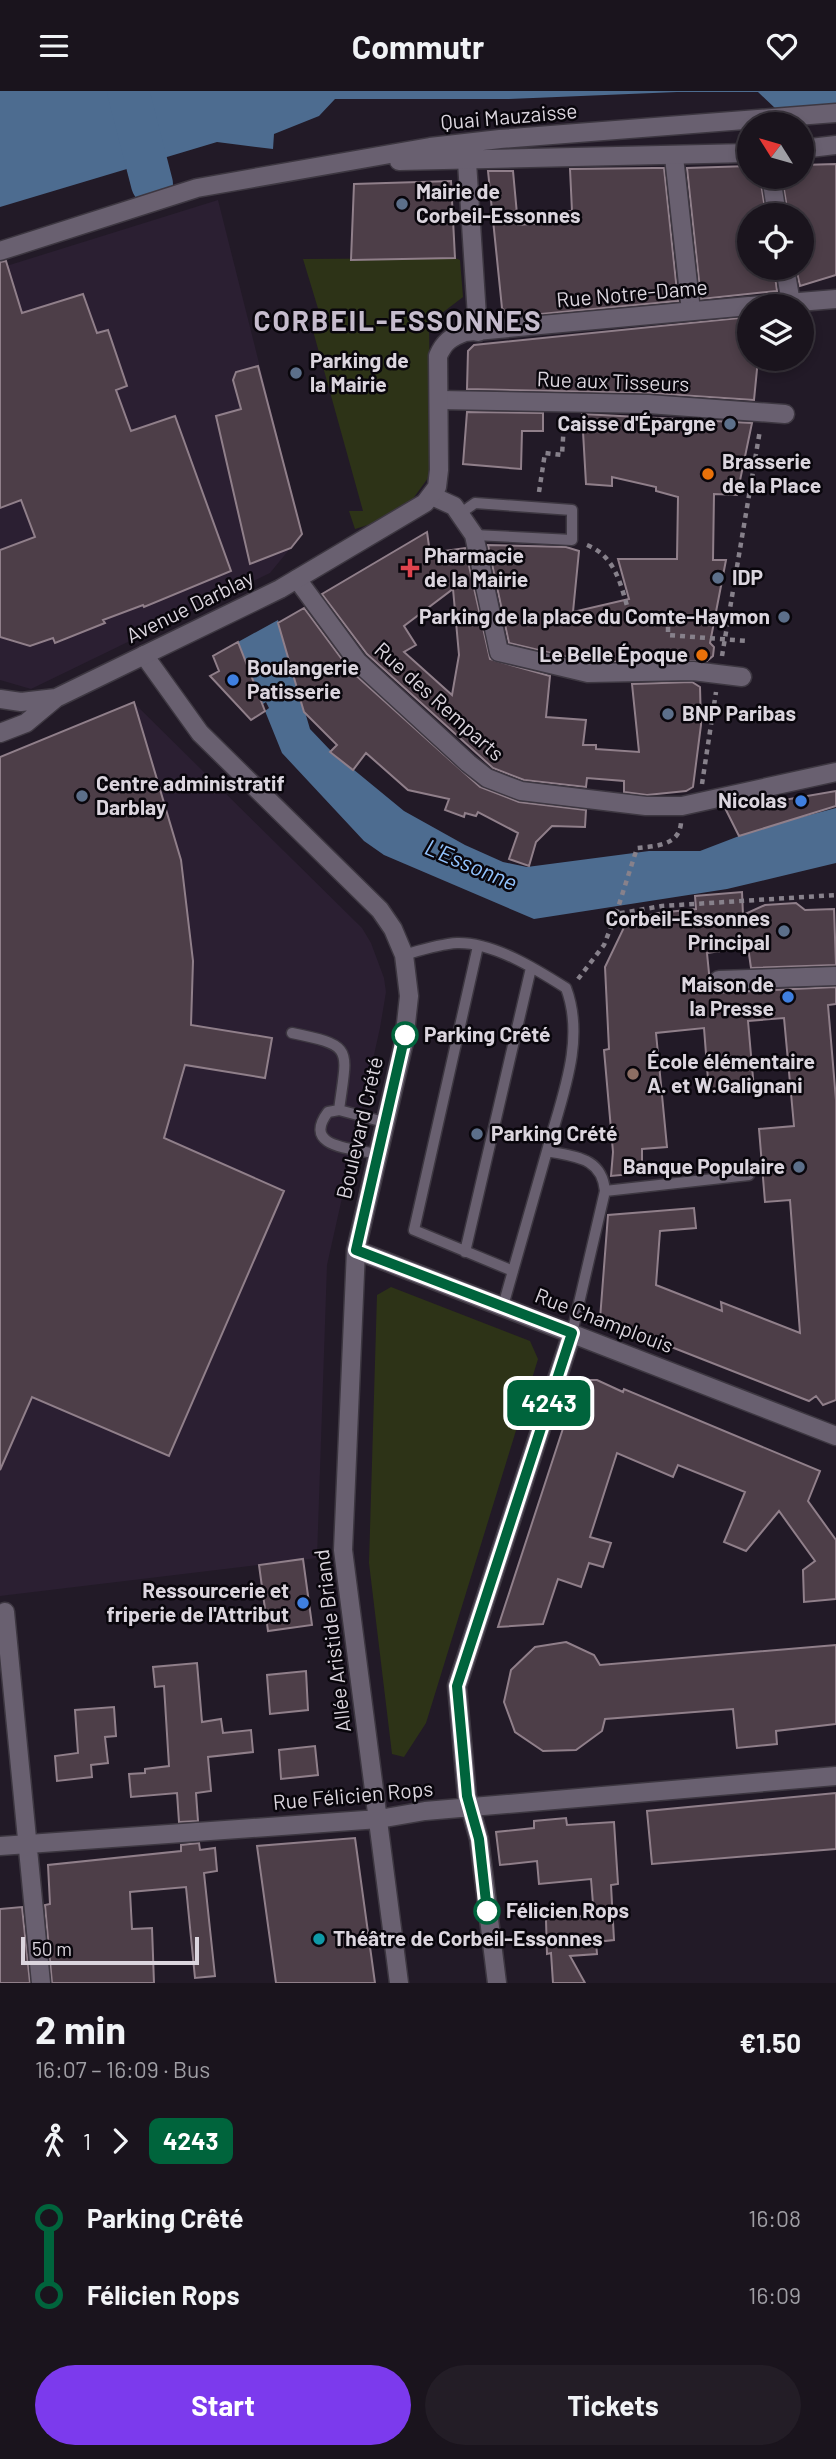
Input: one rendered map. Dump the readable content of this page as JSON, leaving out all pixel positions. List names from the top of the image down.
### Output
{
  "streets": {
    "street": [
      "Quai Mauzaisse",
      "Rue Notre-Dame",
      "Rue aux Tisseurs",
      "Avenue Darblay",
      "Rue des Remparts",
      "Boulevard Crété",
      "Rue Champlouis",
      "Allée Aristide Briand",
      "Rue Félicien Rops"
    ]
  },
  "crossings": [
    ["Rue Notre-Dame", "Rue aux Tisseurs"],
    ["Avenue Darblay", "Rue des Remparts"],
    ["Avenue Darblay", "Boulevard Crété"],
    ["Boulevard Crété", "Rue Champlouis"],
    ["Boulevard Crété", "Allée Aristide Briand"],
    ["Rue Champlouis", "Allée Aristide Briand"],
    ["Allée Aristide Briand", "Rue Félicien Rops"]
  ],
  "districts": ["CORBEIL-ESSONNES"],
  "water": ["L'Essonne"],
  "places": {
    "other": [
      "Mairie de Corbeil-Essonnes",
      "Parking de la Mairie",
      "Caisse d'Épargne",
      "Brasserie de la Place",
      "IDP",
      "Parking de la place du Comte-Haymon",
      "Le Belle Époque",
      "Boulangerie Patisserie",
      "BNP Paribas",
      "Centre administratif Darblay",
      "Nicolas",
      "Corbeil-Essonnes Principal",
      "Maison de la Presse",
      "Parking Crêté",
      "École élémentaire A. et W.Galignani",
      "Parking Crété",
      "Banque Populaire",
      "Ressourcerie et friperie de l'Attribut",
      "Félicien Rops",
      "Théâtre de Corbeil-Essonnes"
    ],
    "health": ["Pharmacie de la Mairie"]
  },
  "lines": ["bus line 4243"],
  "scale_bar": "50 m",
  "north": "top left",
  "page": {
    "header": "Commutr",
    "on_map": "4243",
    "scale": "50 m",
    "heading": ["2 min", "16:07 – 16:09 · Bus", "€1.50"],
    "legs": ["1", "4243"],
    "list": [
      {
        "name": "Parking Crêté",
        "value": "16:08"
      },
      {
        "name": "Félicien Rops",
        "value": "16:09"
      }
    ],
    "buttons": ["Start", "Tickets"]
  }
}
